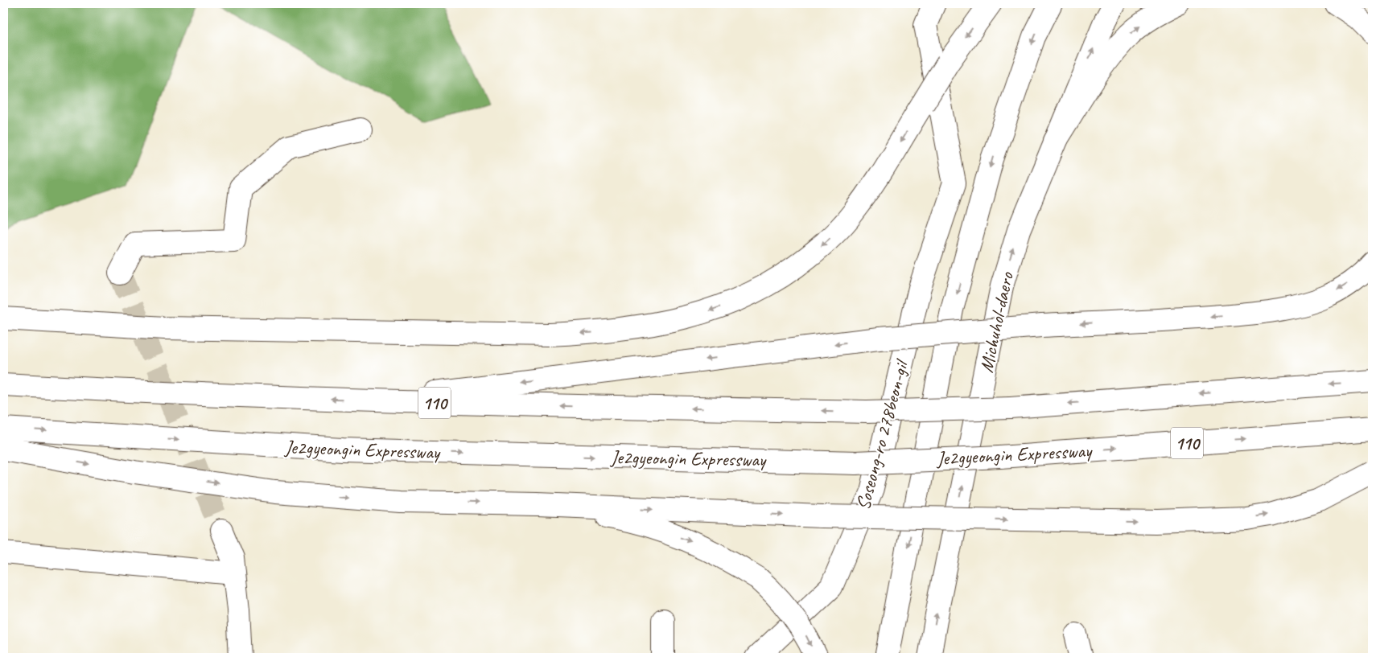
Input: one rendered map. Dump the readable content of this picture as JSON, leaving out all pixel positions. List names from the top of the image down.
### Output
{
  "streets": {
    "main road": [
      "Michuhol-daero",
      "110",
      "Soseong-ro 278beon-gil",
      "Je2gyeongin Expressway"
    ]
  }
}
